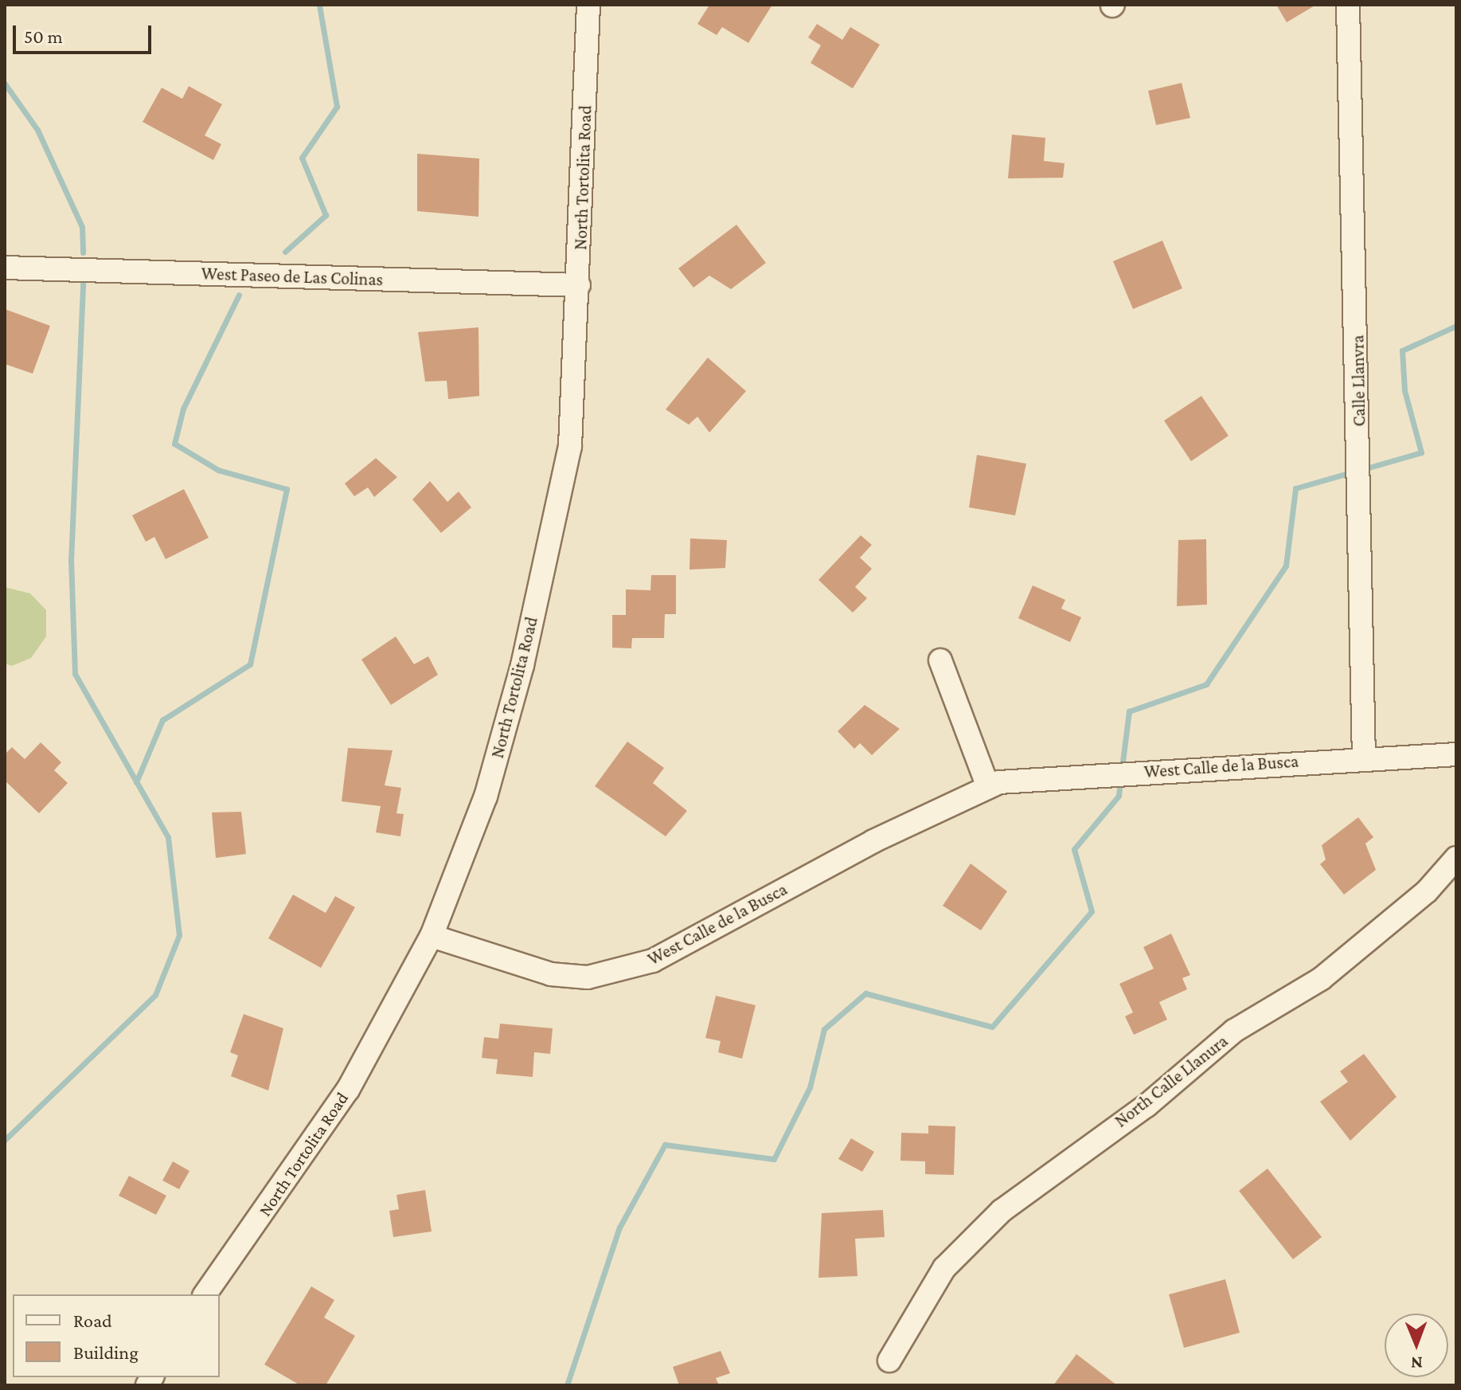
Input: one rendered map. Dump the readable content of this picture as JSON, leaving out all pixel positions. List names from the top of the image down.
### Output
{
  "streets": {
    "street": [
      "North Tortolita Road",
      "West Paseo de Las Colinas",
      "Calle Llanvra",
      "West Calle de la Busca",
      "North Calle Llanura"
    ]
  },
  "crossings": [
    ["North Tortolita Road", "West Paseo de Las Colinas"],
    ["North Tortolita Road", "West Calle de la Busca"],
    ["Calle Llanvra", "West Calle de la Busca"]
  ],
  "legend": ["Road", "Building"],
  "scale_bar": "50 m",
  "north": "bottom"
}
